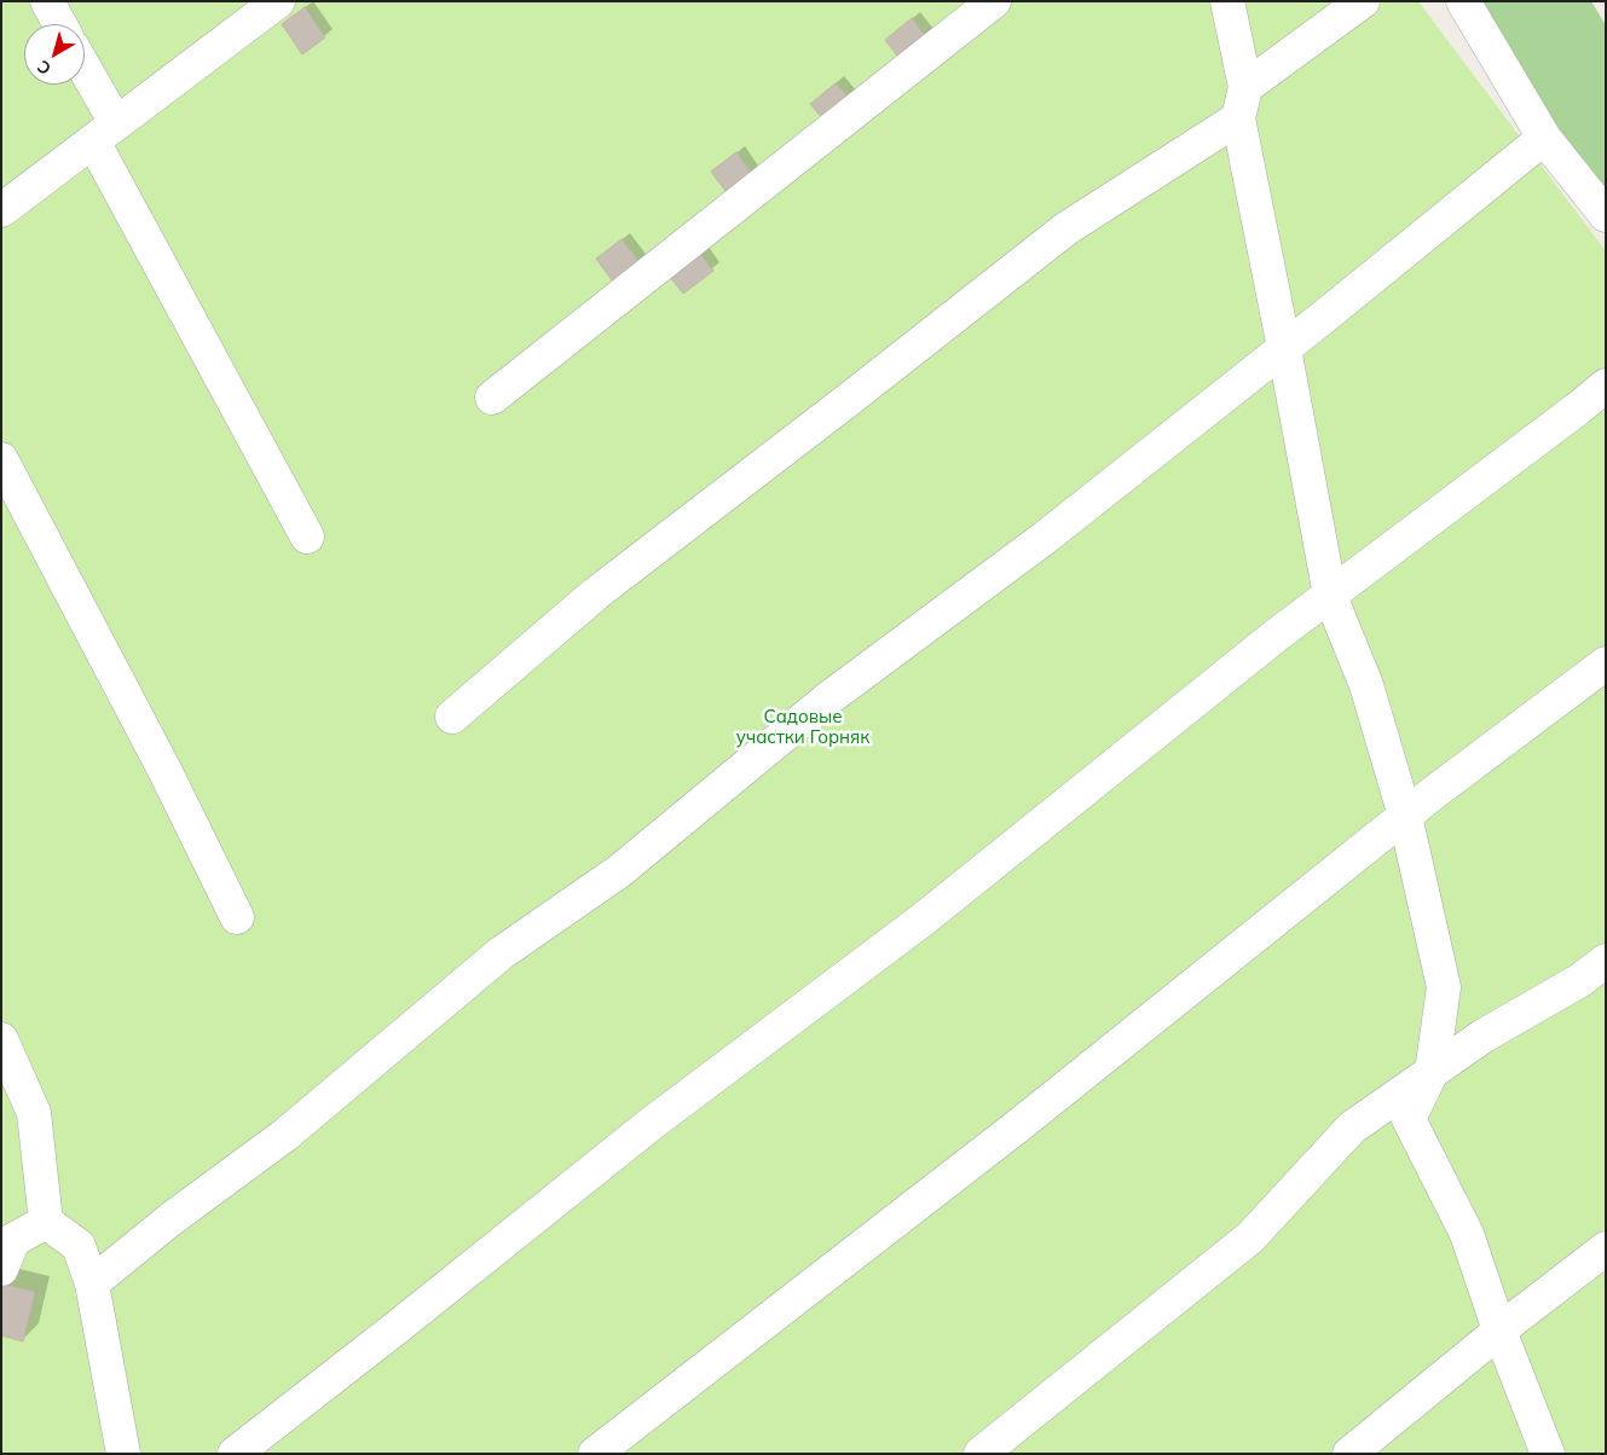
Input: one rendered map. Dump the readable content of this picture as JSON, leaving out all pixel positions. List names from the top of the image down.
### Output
{
  "parks": ["Садовые участки Горняк"],
  "north": "bottom left"
}
